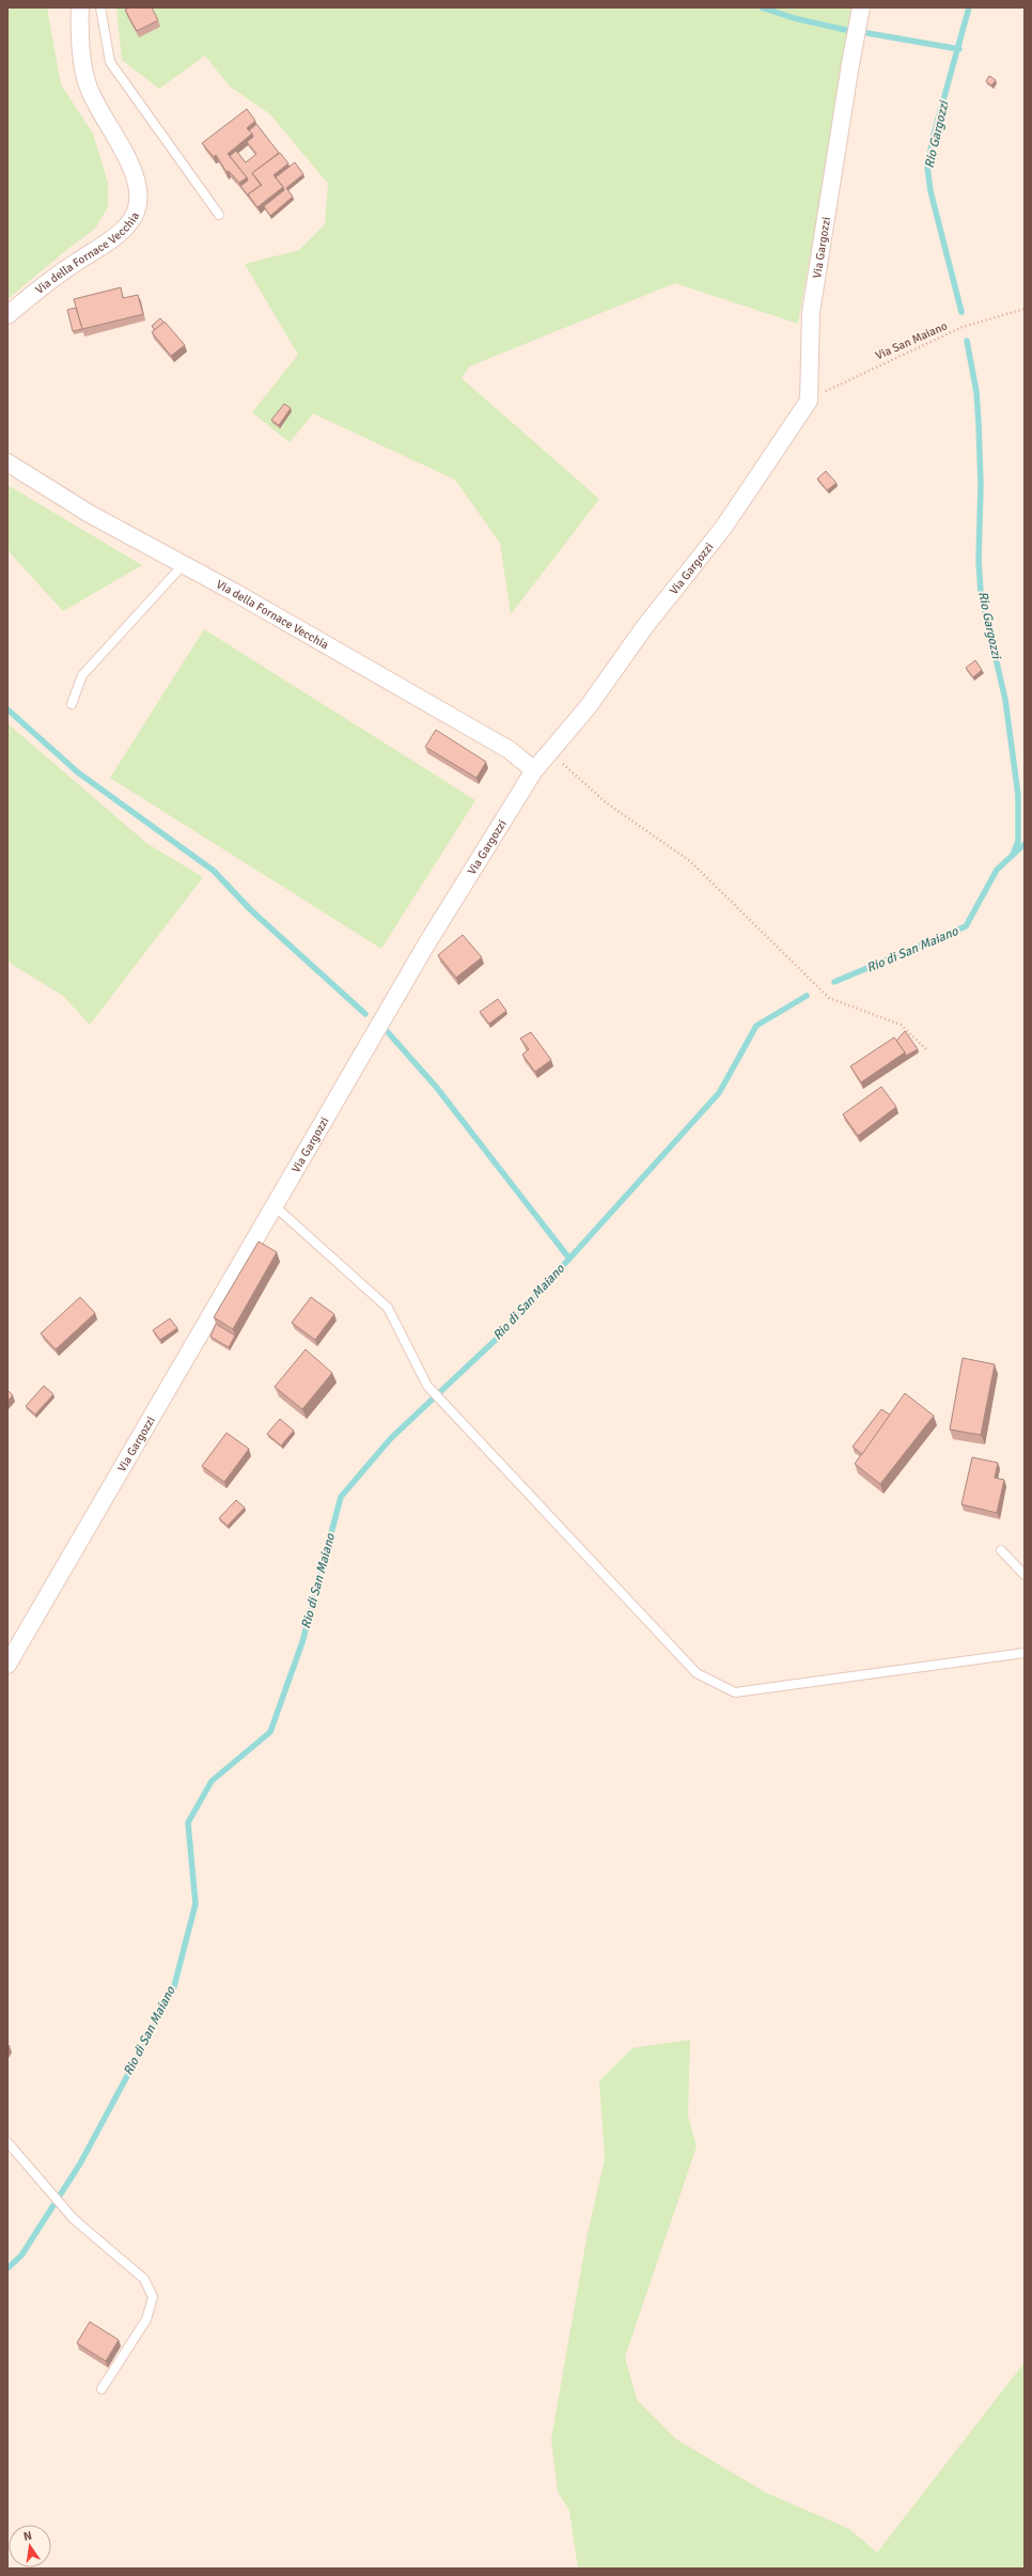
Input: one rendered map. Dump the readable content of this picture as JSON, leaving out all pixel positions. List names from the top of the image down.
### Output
{
  "streets": {
    "street": ["Via Gargozzi", "Via della Fornace Vecchia"],
    "path": ["Via San Maiano"]
  },
  "crossings": [
    ["Via Gargozzi", "Via della Fornace Vecchia"],
    ["Via Gargozzi", "Via San Maiano"]
  ],
  "water": ["Rio Gargozzi", "Rio di San Maiano"],
  "north": "top"
}
